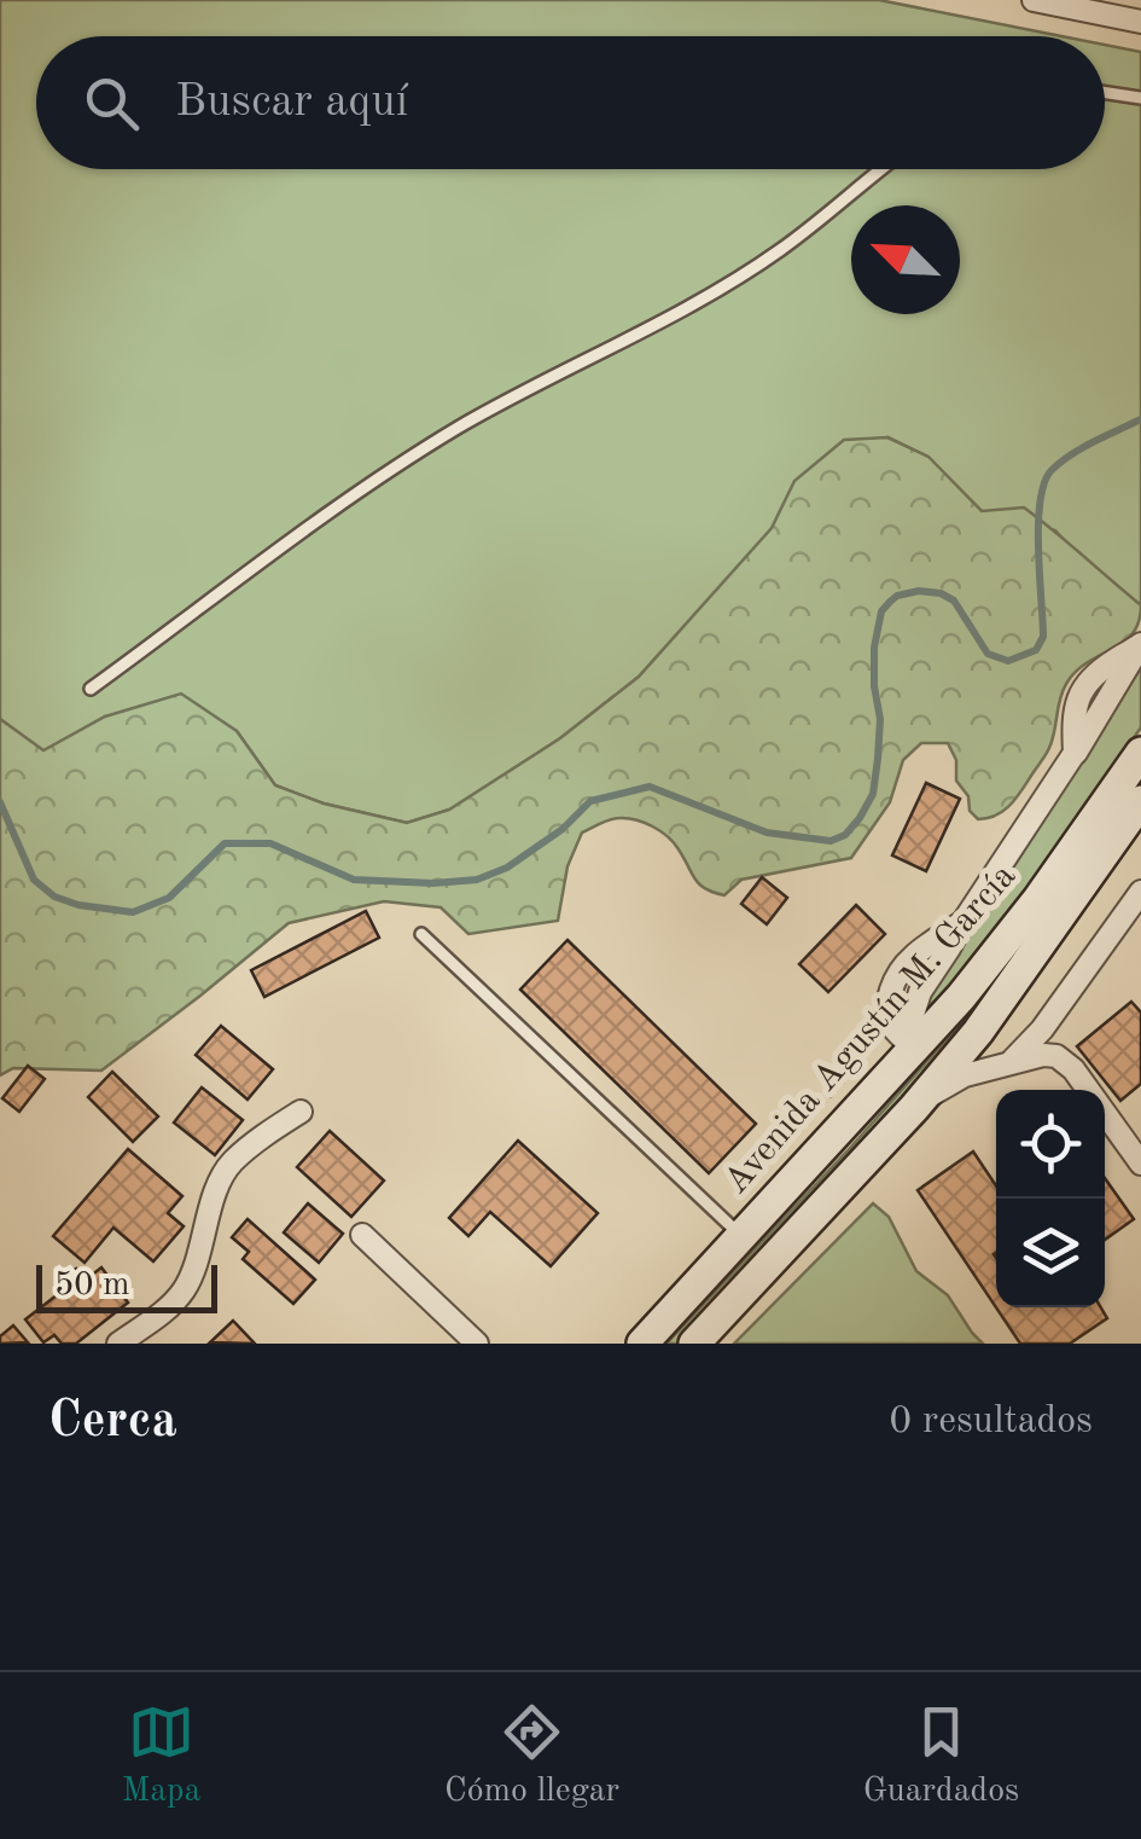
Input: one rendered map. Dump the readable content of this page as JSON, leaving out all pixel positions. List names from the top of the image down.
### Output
{
  "streets": {
    "main road": ["Avenida Agustín M. García"]
  },
  "scale_bar": "50 m",
  "north": "top left",
  "page": {
    "search": "Buscar aquí",
    "scale": "50 m",
    "heading": ["Cerca", "0 resultados"],
    "nav": ["Mapa", "Cómo llegar", "Guardados"]
  }
}
